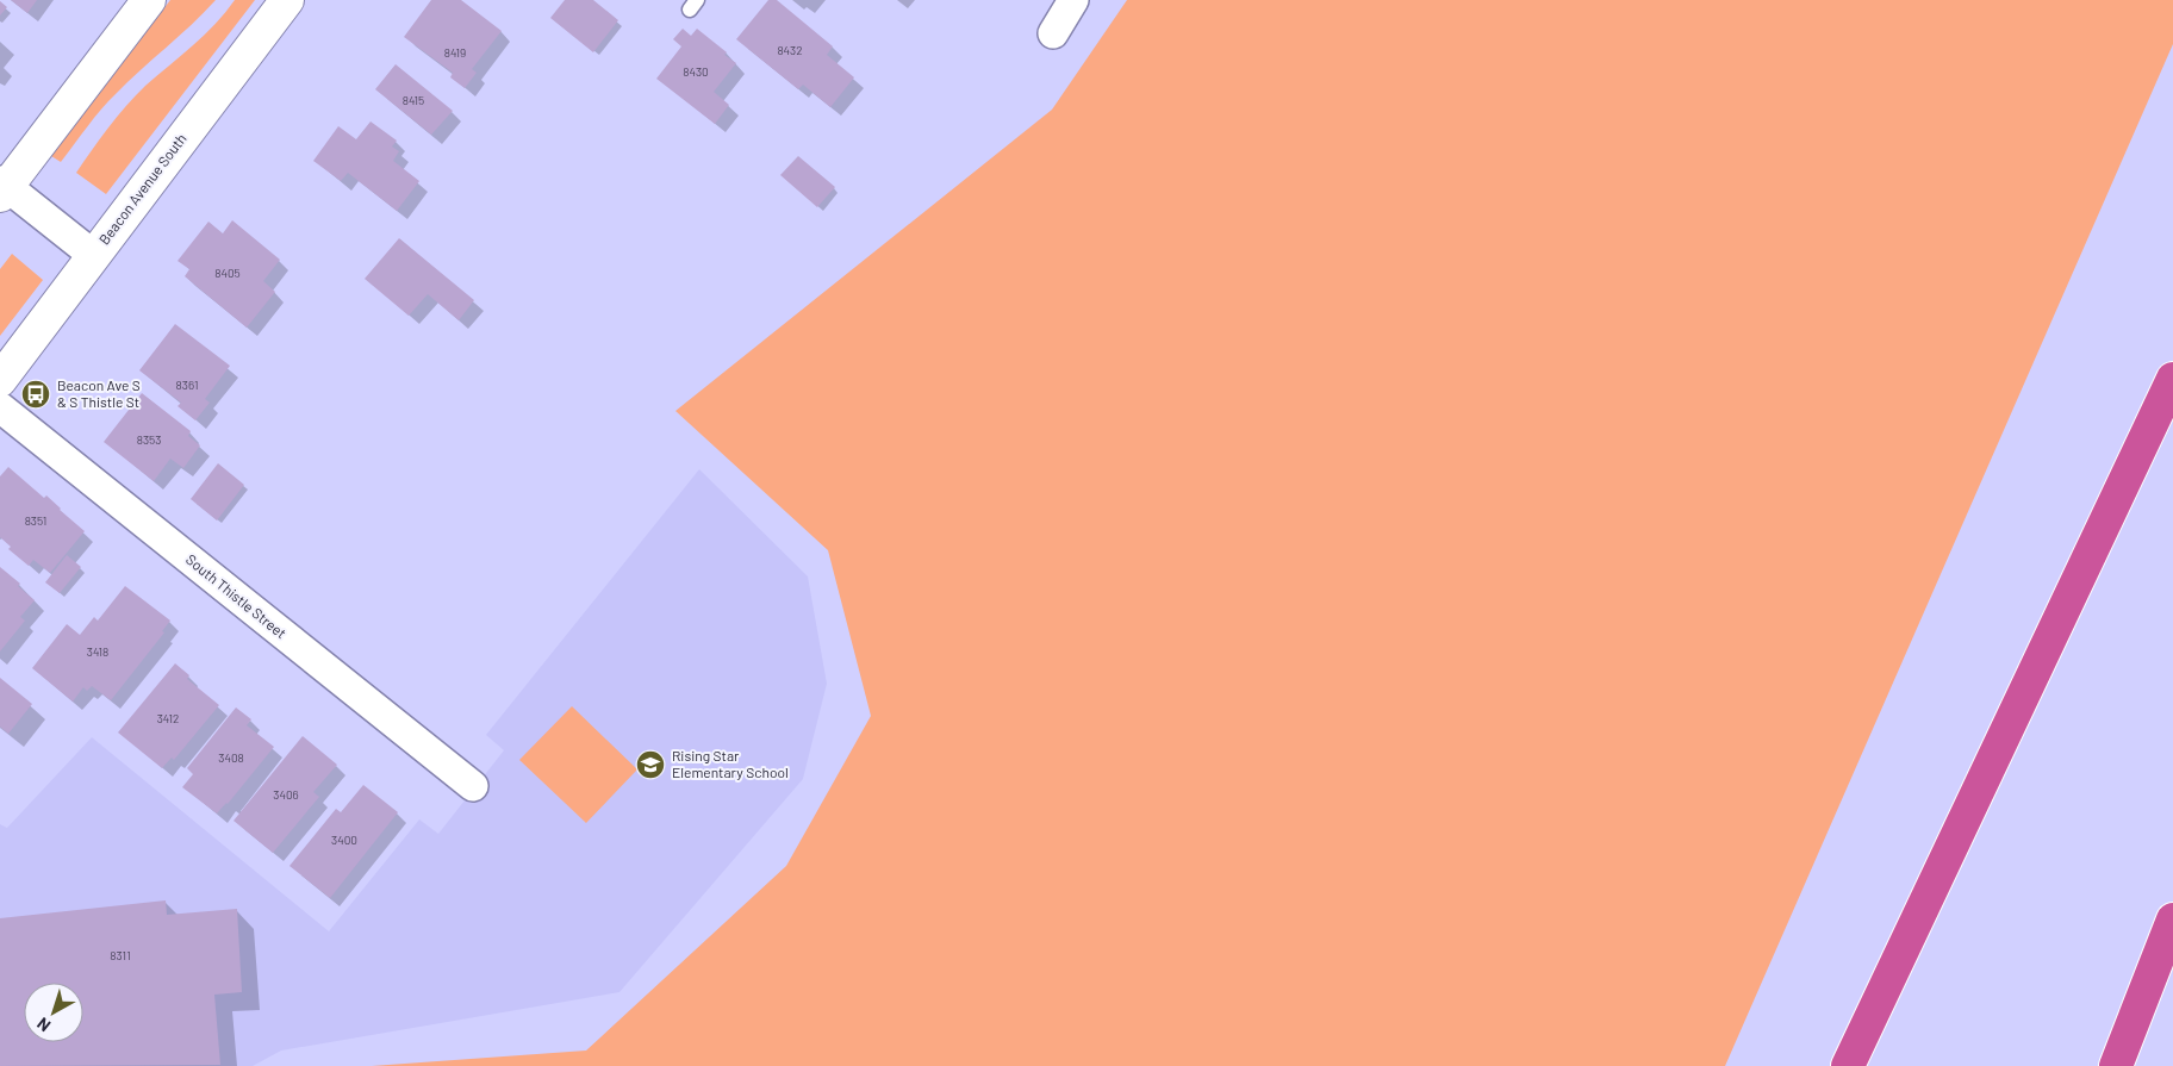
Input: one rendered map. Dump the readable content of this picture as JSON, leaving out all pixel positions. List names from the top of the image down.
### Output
{
  "streets": {
    "main road": ["Beacon Avenue South"],
    "street": ["South Thistle Street"]
  },
  "places": {
    "bus stop": ["Beacon Ave S & S Thistle St"],
    "school or university": ["Rising Star Elementary School"]
  },
  "house_numbers": [
    "8432",
    "8419",
    "8430",
    "8415",
    "8405",
    "8361",
    "8353",
    "8351",
    "3418",
    "3412",
    "3408",
    "3406",
    "3400",
    "8311"
  ],
  "north": "bottom left"
}
